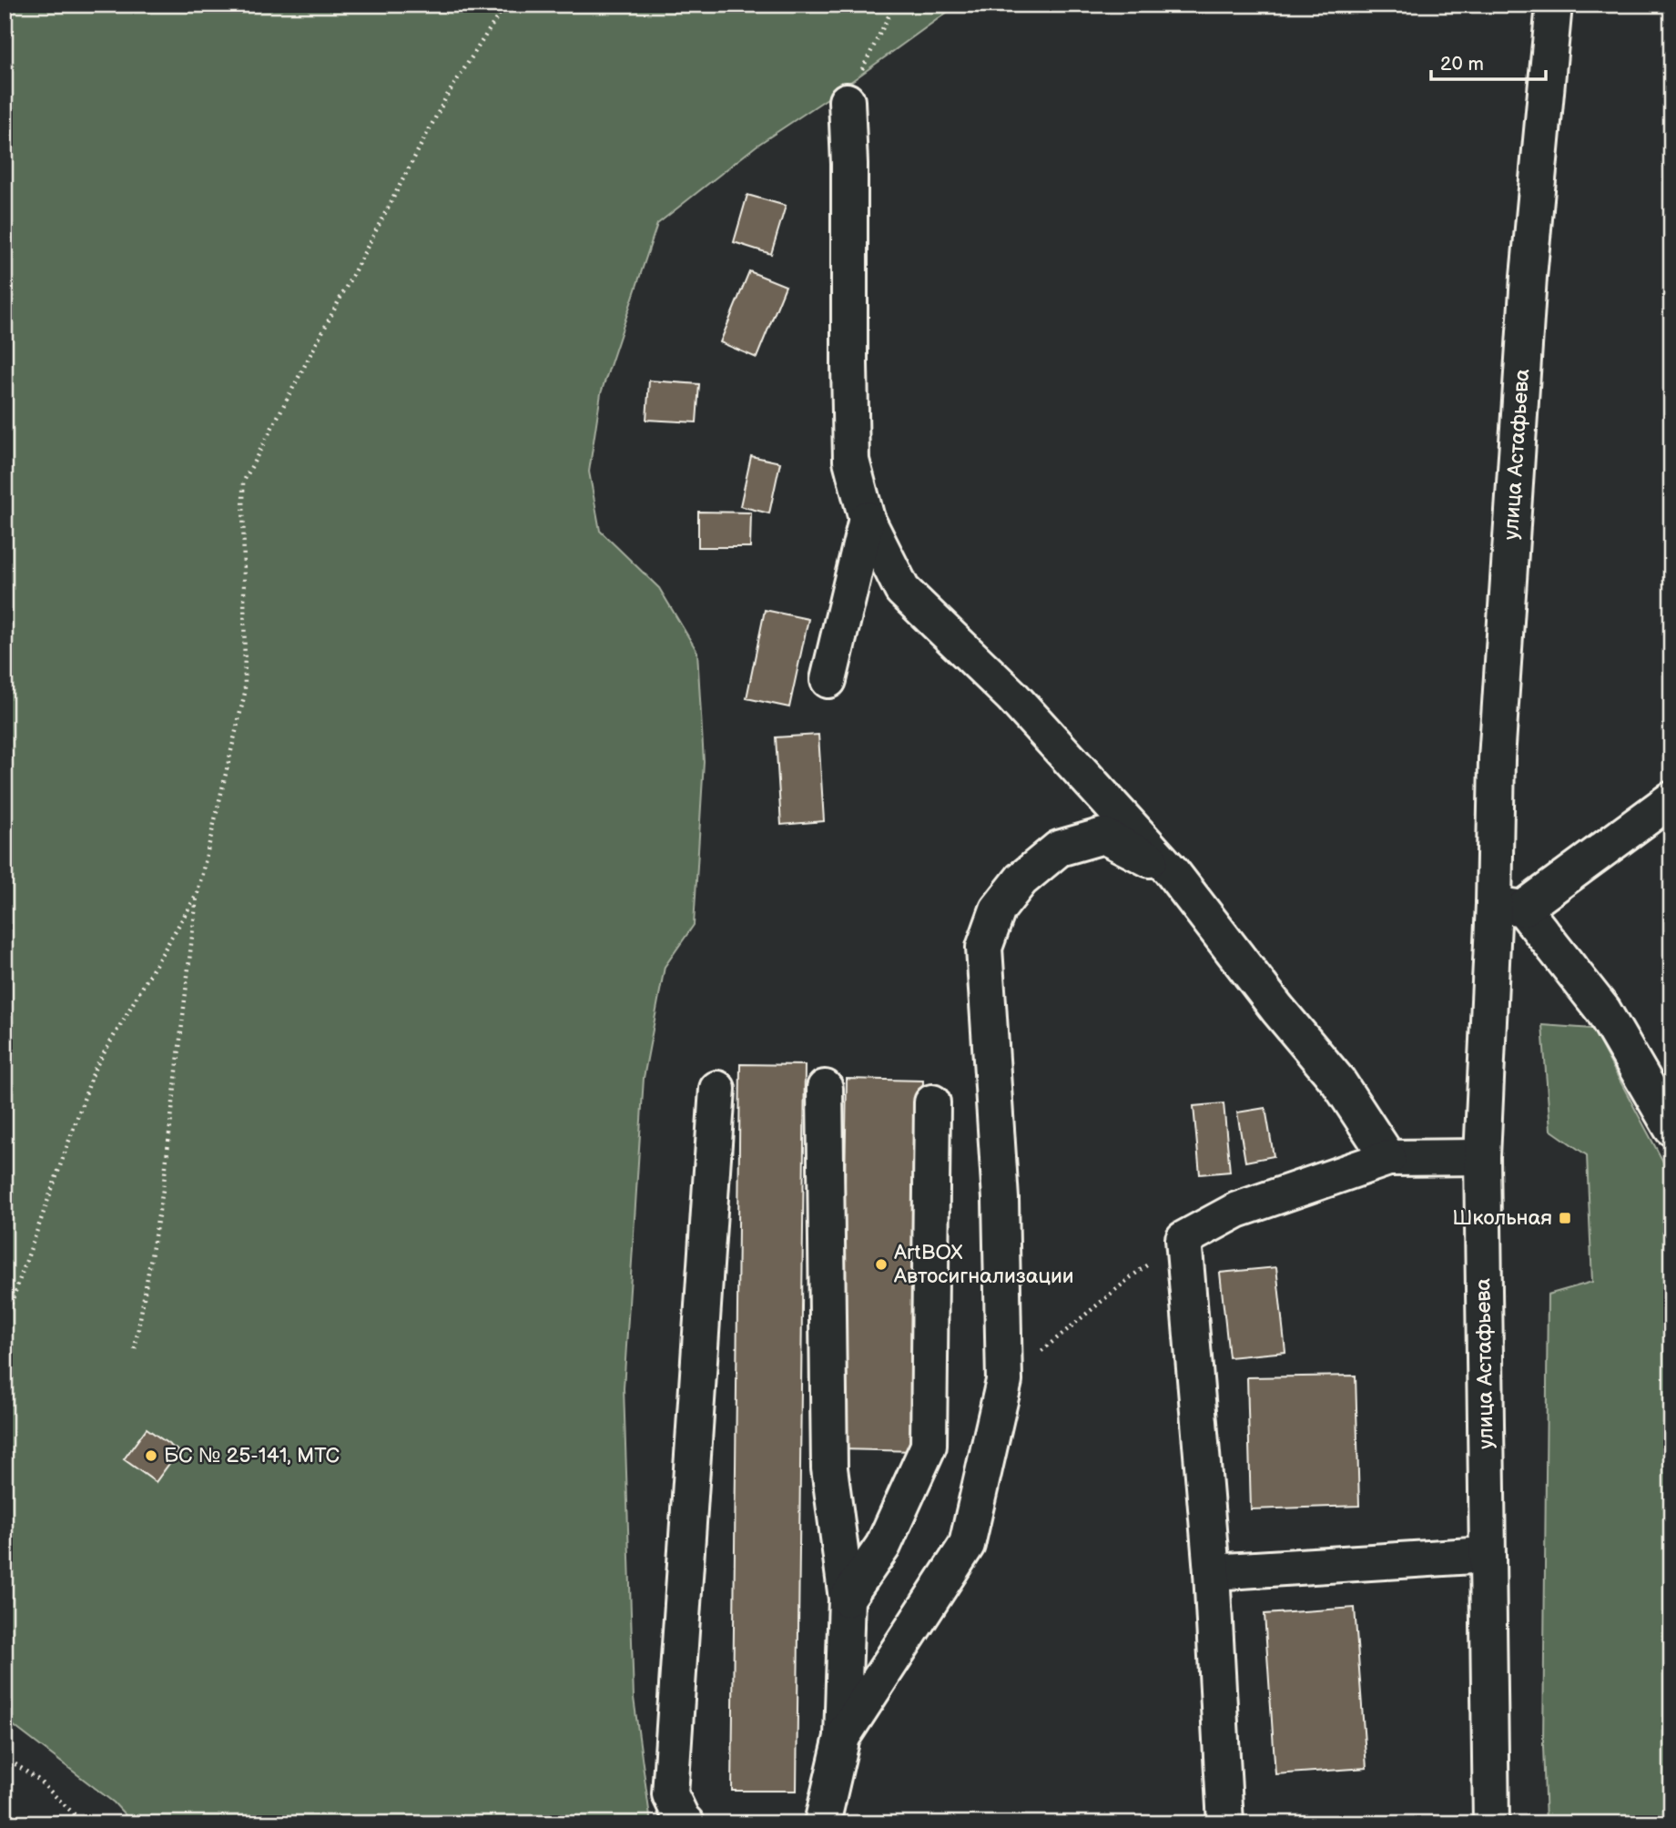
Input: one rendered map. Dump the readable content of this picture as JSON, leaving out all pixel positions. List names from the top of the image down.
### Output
{
  "streets": {
    "main road": ["улица Астафьева"]
  },
  "places": {
    "transit": ["Школьная"],
    "other": ["ArtBOX Автосигнализации", "БС № 25-141, МТС"]
  },
  "scale_bar": "20 m"
}
